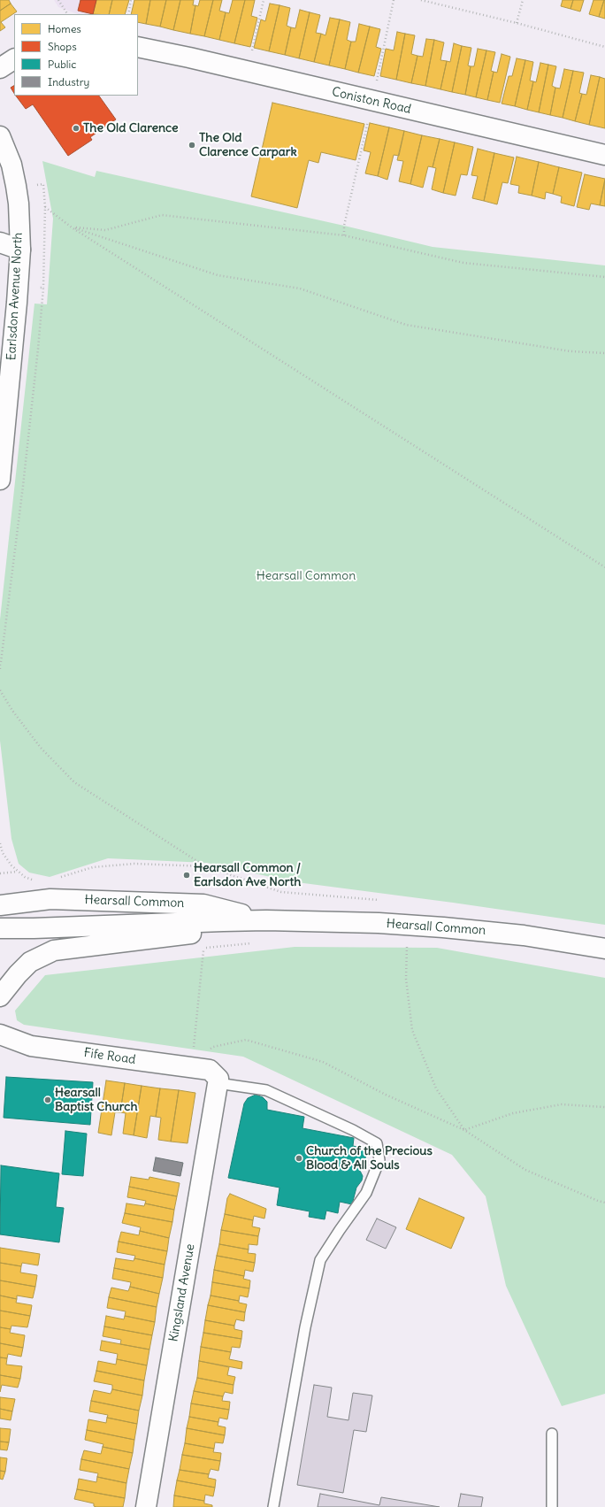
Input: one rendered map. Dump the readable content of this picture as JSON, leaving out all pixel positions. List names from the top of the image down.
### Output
{
  "streets": {
    "main road": [
      "Coniston Road",
      "Earlsdon Avenue North",
      "Hearsall Common",
      "Fife Road",
      "Kingsland Avenue"
    ]
  },
  "crossings": [
    ["Fife Road", "Kingsland Avenue"]
  ],
  "parks": ["Hearsall Common"],
  "places": [
    "The Old Clarence",
    "The Old Clarence Carpark",
    "Hearsall Common / Earlsdon Ave North",
    "Hearsall Baptist Church",
    "Church of the Precious Blood & All Souls"
  ],
  "legend": [
    "Homes",
    "Shops",
    "Public",
    "Industry"
  ]
}
